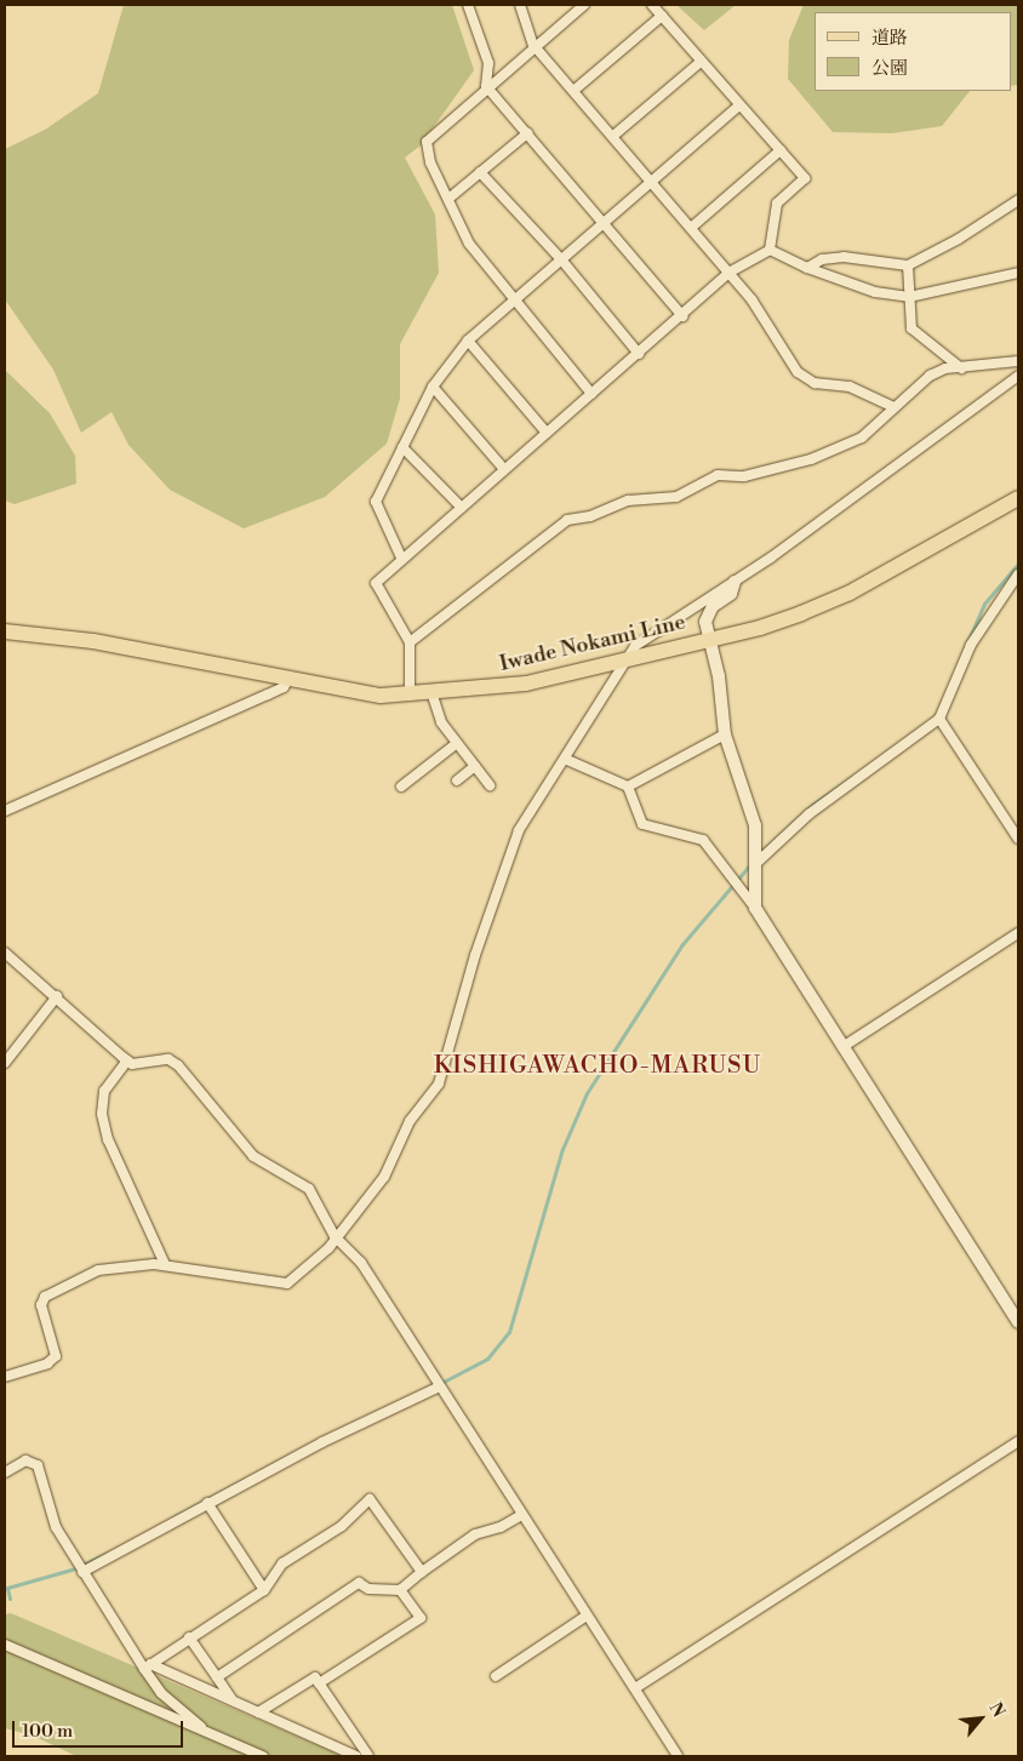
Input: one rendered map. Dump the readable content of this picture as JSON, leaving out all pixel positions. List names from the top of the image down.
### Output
{
  "streets": {
    "main road": ["Iwade Nokami Line"]
  },
  "districts": ["KISHIGAWACHO-MARUSU"],
  "legend": ["道路", "公園"],
  "scale_bar": "100 m",
  "north": "top right"
}
